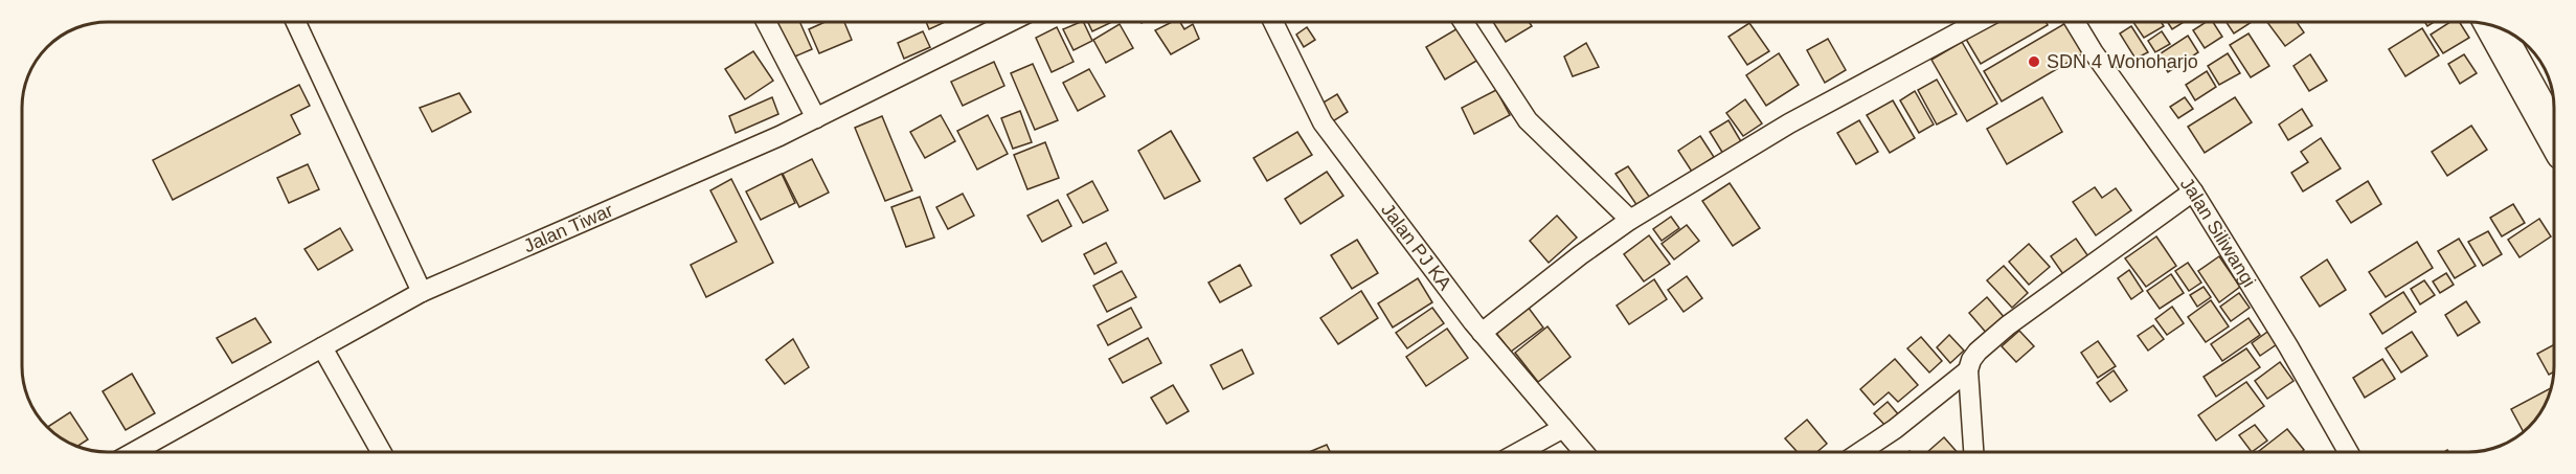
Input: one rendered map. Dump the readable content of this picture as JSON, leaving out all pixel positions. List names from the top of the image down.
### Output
{
  "streets": {
    "street": ["Jalan Tiwar", "Jalan Siliwangi", "Jalan PJ KA"]
  },
  "places": ["SDN 4 Wonoharjo"]
}
